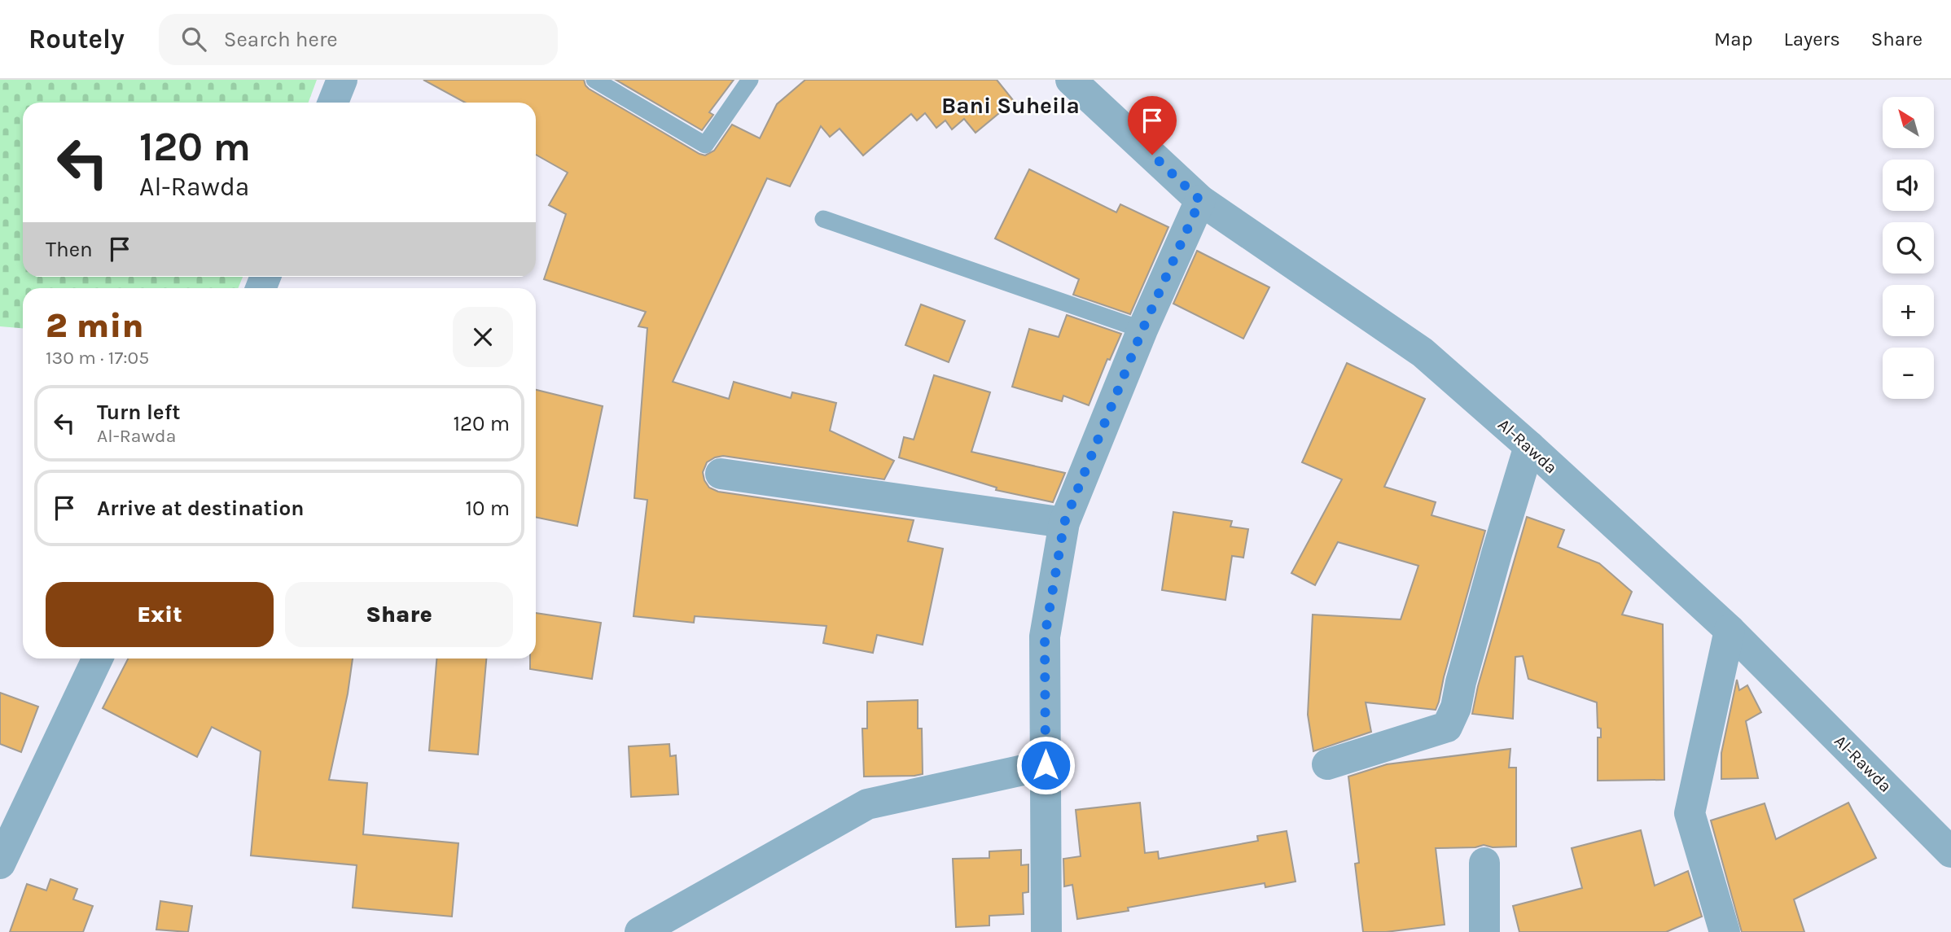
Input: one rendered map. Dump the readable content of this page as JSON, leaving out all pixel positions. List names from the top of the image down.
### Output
{
  "streets": {
    "street": ["Al-Rawda"]
  },
  "districts": ["Bani Suheila"],
  "north": "top left",
  "page": {
    "header": "Routely",
    "search": "Search here",
    "nav": ["Map", "Layers", "Share"],
    "map_buttons": ["+", "−"],
    "turn": ["120 m", "Al-Rawda"],
    "then": "Then",
    "heading": ["2 min", "130 m · 17:05"],
    "list": [
      {
        "name": "Turn left",
        "note": "Al-Rawda",
        "value": "120 m"
      },
      {
        "name": "Arrive at destination",
        "value": "10 m"
      }
    ],
    "buttons": ["Exit", "Share"]
  }
}
